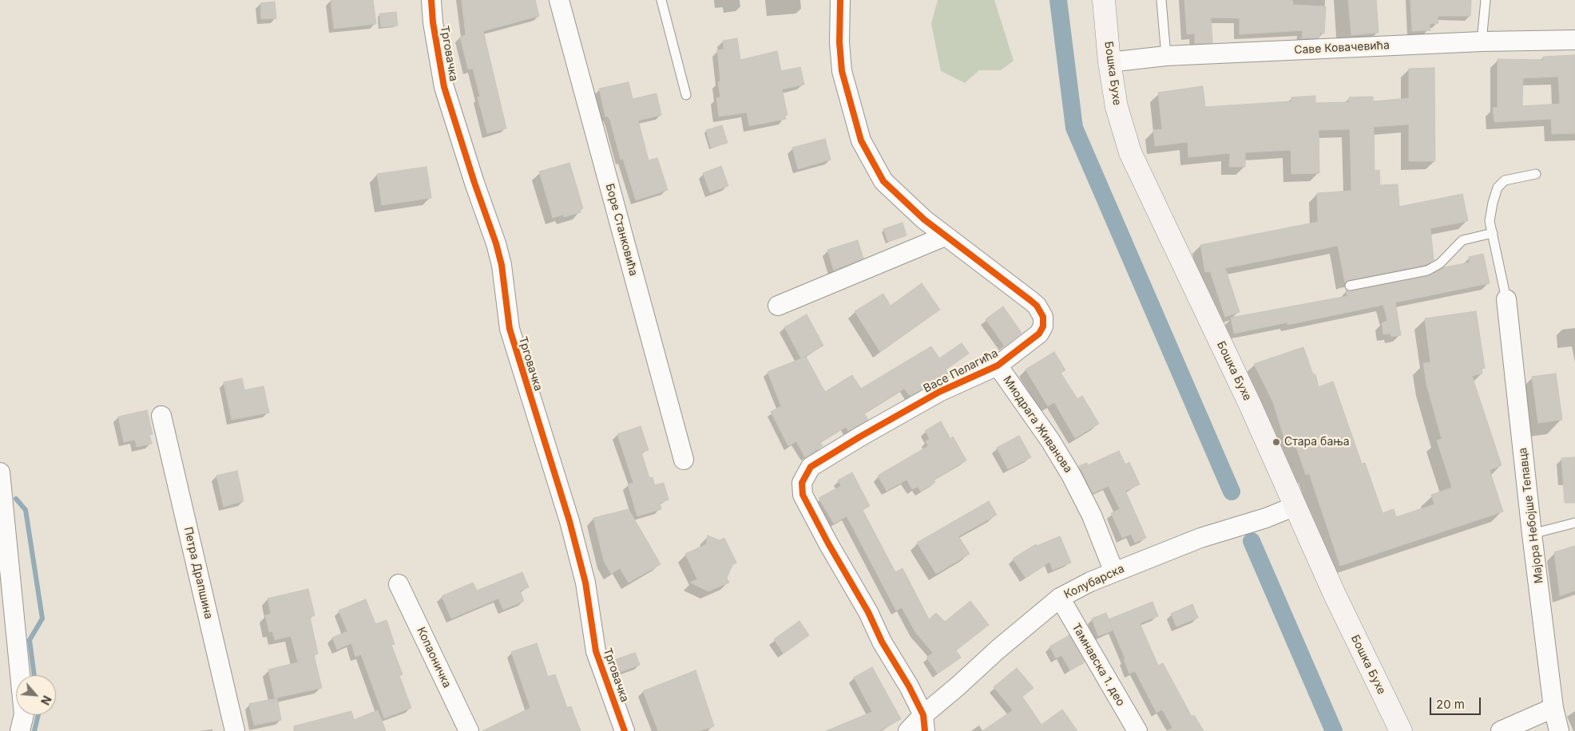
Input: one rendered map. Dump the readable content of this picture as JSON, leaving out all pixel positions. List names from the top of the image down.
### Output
{
  "streets": {
    "main road": ["Бошка Бухе"],
    "street": [
      "Саве Ковачевића",
      "Трговачка",
      "Боре Станковића",
      "Васе Пелагића",
      "Миодрага Живанова",
      "Мајора Небојше Тепавца",
      "Петра Драпшина",
      "Колубарска",
      "Копаоничка",
      "Тамнавска 1. део"
    ]
  },
  "crossings": [
    ["Саве Ковачевића", "Бошка Бухе"],
    ["Бошка Бухе", "Колубарска"],
    ["Васе Пелагића", "Миодрага Живанова"],
    ["Васе Пелагића", "Колубарска"],
    ["Миодрага Живанова", "Колубарска"],
    ["Колубарска", "Тамнавска 1. део"]
  ],
  "places": ["Стара бања"],
  "scale_bar": "20 m",
  "north": "bottom right"
}
